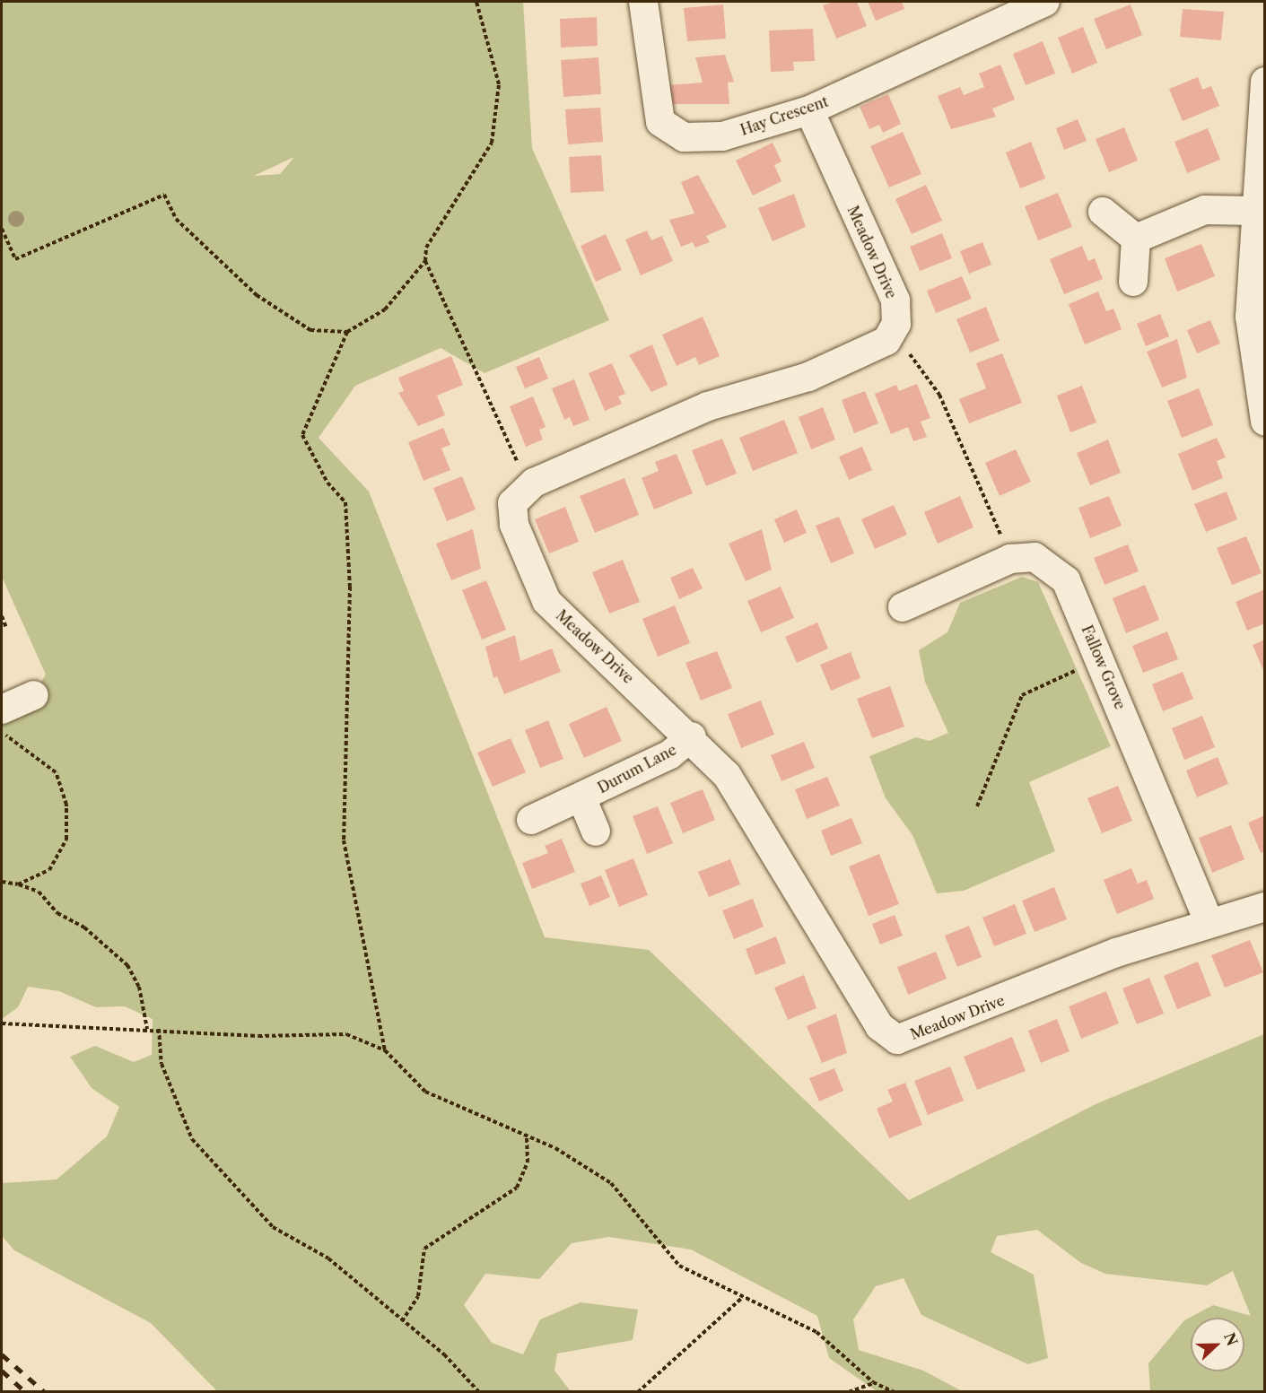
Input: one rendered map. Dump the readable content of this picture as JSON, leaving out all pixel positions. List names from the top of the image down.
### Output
{
  "streets": {
    "street": [
      "Hay Crescent",
      "Meadow Drive",
      "Fallow Grove",
      "Durum Lane"
    ]
  },
  "crossings": [
    ["Hay Crescent", "Meadow Drive"],
    ["Meadow Drive", "Fallow Grove"],
    ["Meadow Drive", "Durum Lane"]
  ],
  "north": "right"
}
